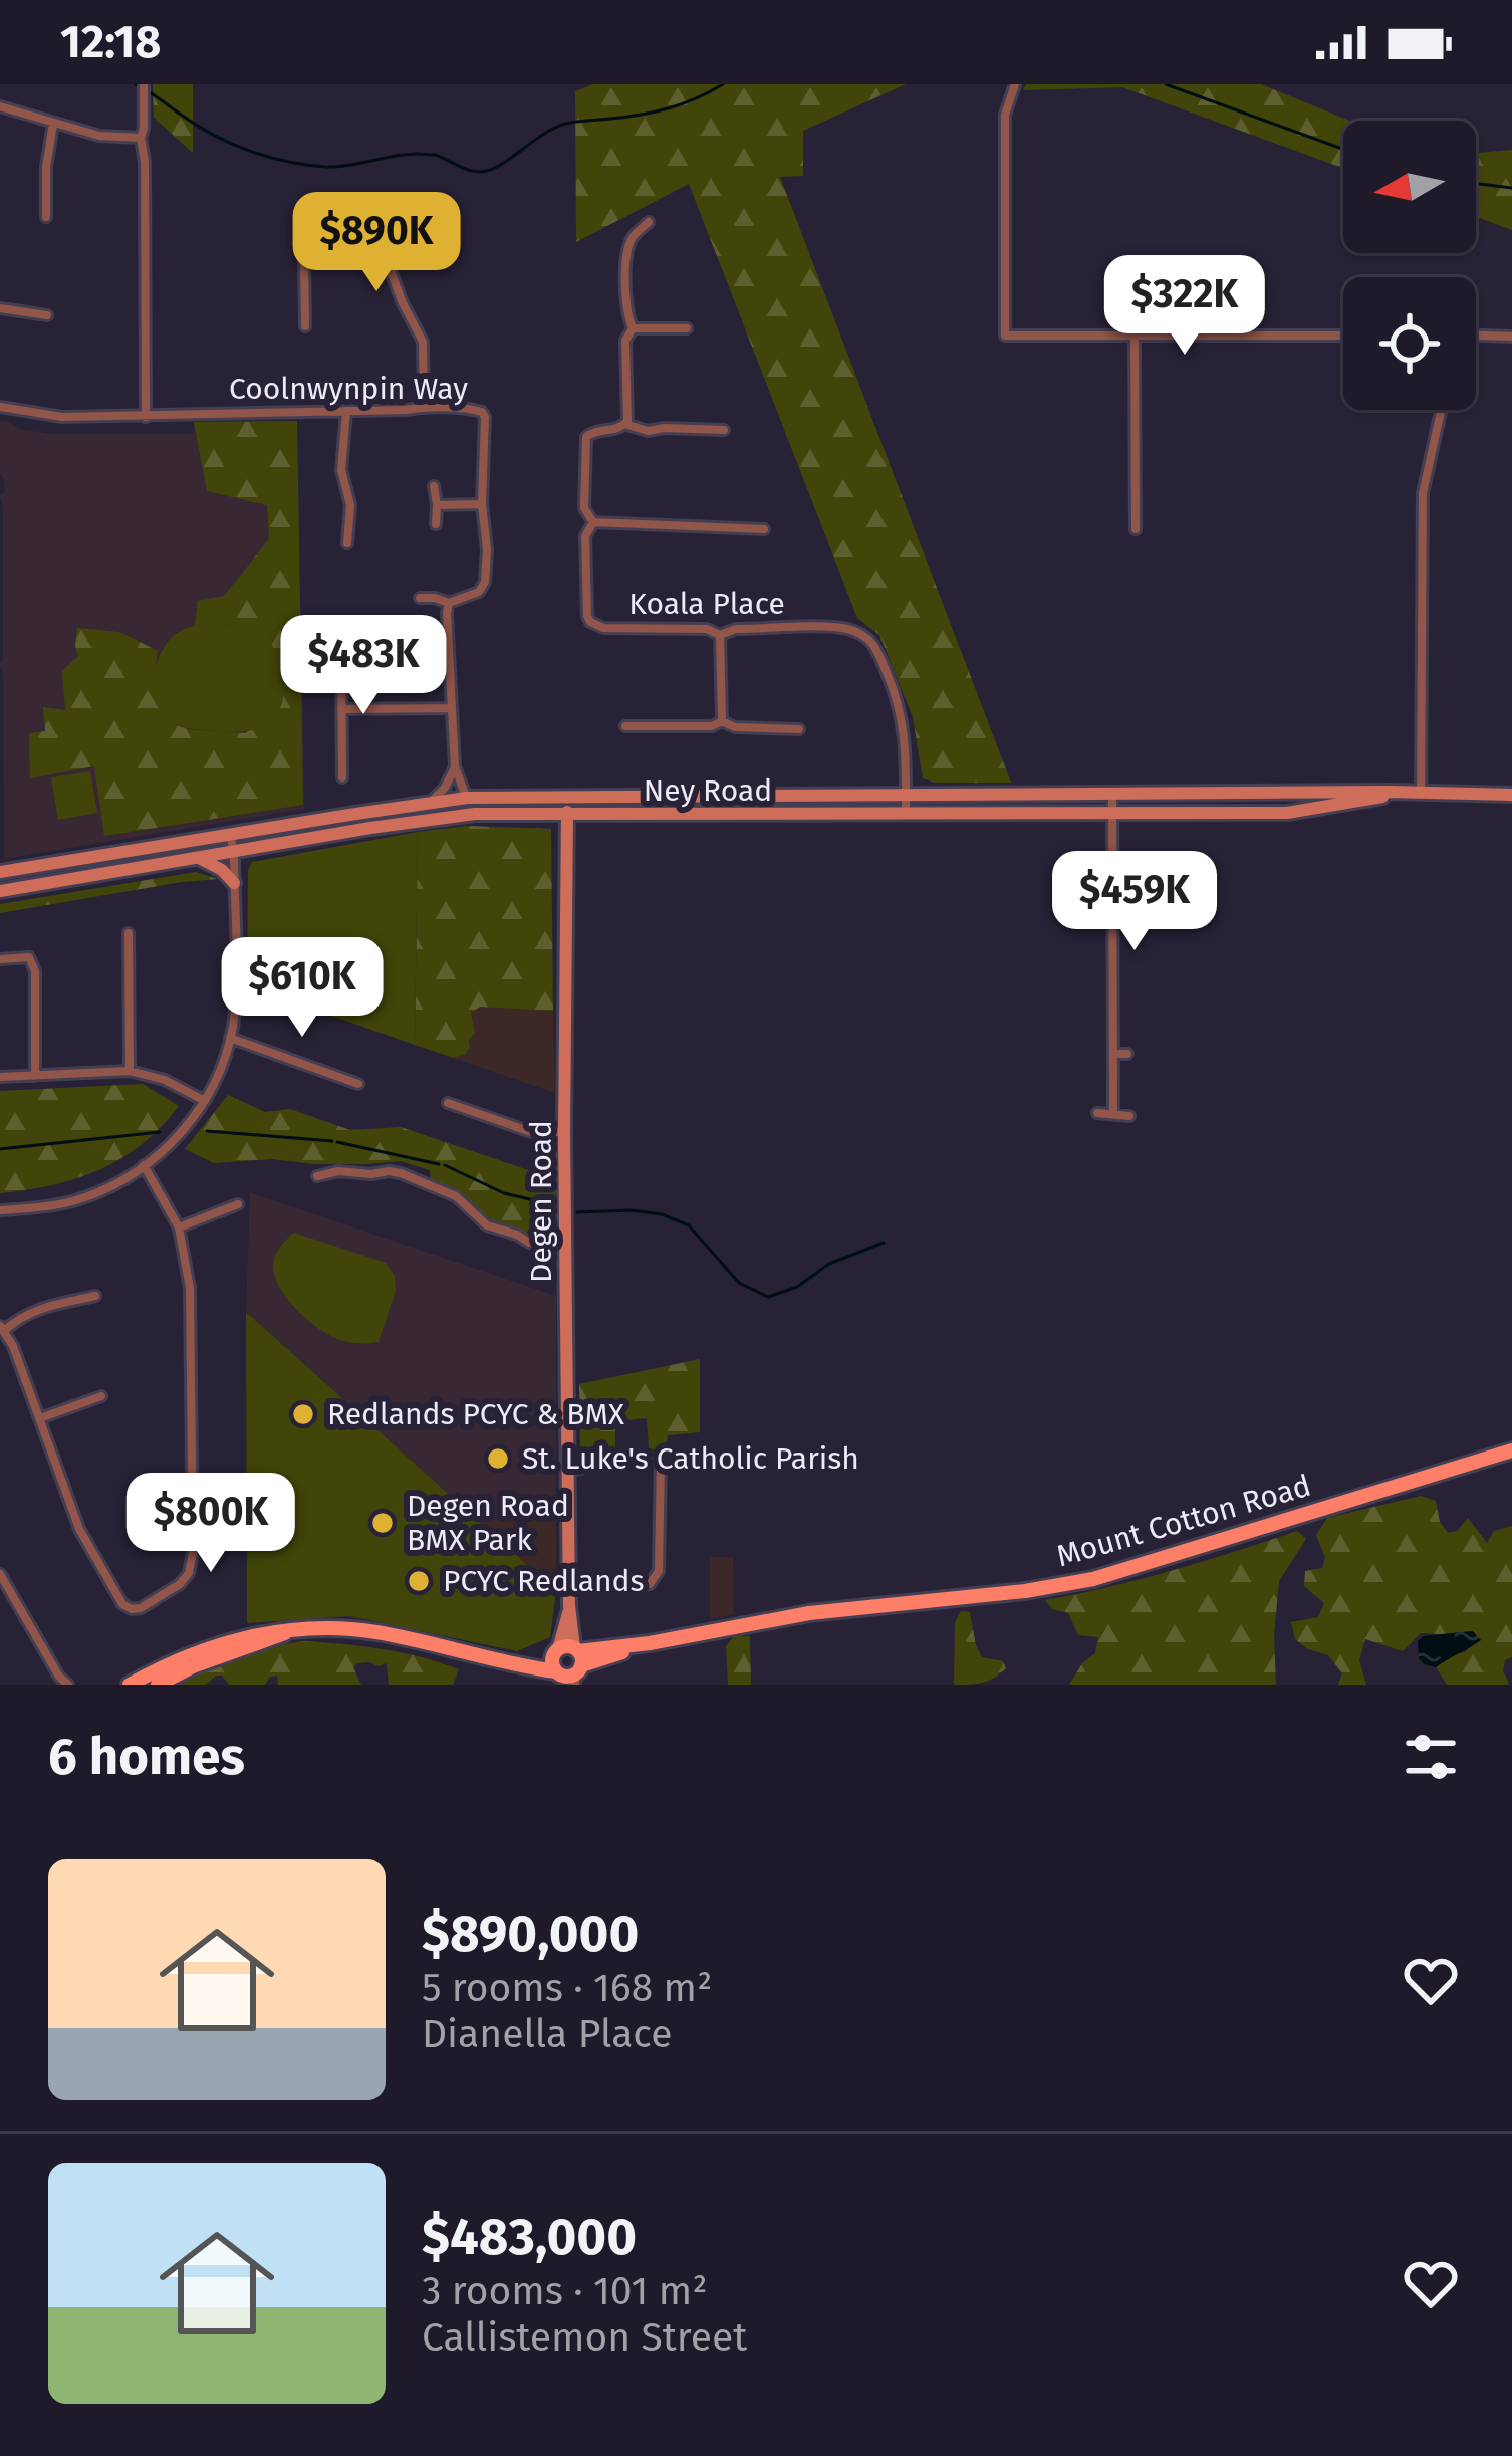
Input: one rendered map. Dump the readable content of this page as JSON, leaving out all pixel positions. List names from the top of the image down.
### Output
{
  "streets": {
    "main road": ["Ney Road", "Degen Road", "Mount Cotton Road"],
    "street": ["Coolnwynpin Way", "Koala Place"]
  },
  "crossings": [
    ["Koala Place", "Ney Road"],
    ["Ney Road", "Degen Road"],
    ["Degen Road", "Mount Cotton Road"]
  ],
  "places": [
    "Redlands PCYC & BMX",
    "St. Luke's Catholic Parish",
    "Degen Road BMX Park",
    "PCYC Redlands"
  ],
  "north": "left",
  "page": {
    "status": "12:18",
    "price": [
      "$890K",
      "$322K",
      "$483K",
      "$459K",
      "$610K",
      "$800K"
    ],
    "heading": "6 homes",
    "list": [
      {
        "name": "$890,000",
        "note": "5 rooms · 168 m² · Dianella Place"
      },
      {
        "name": "$483,000",
        "note": "3 rooms · 101 m² · Callistemon Street"
      }
    ]
  }
}
